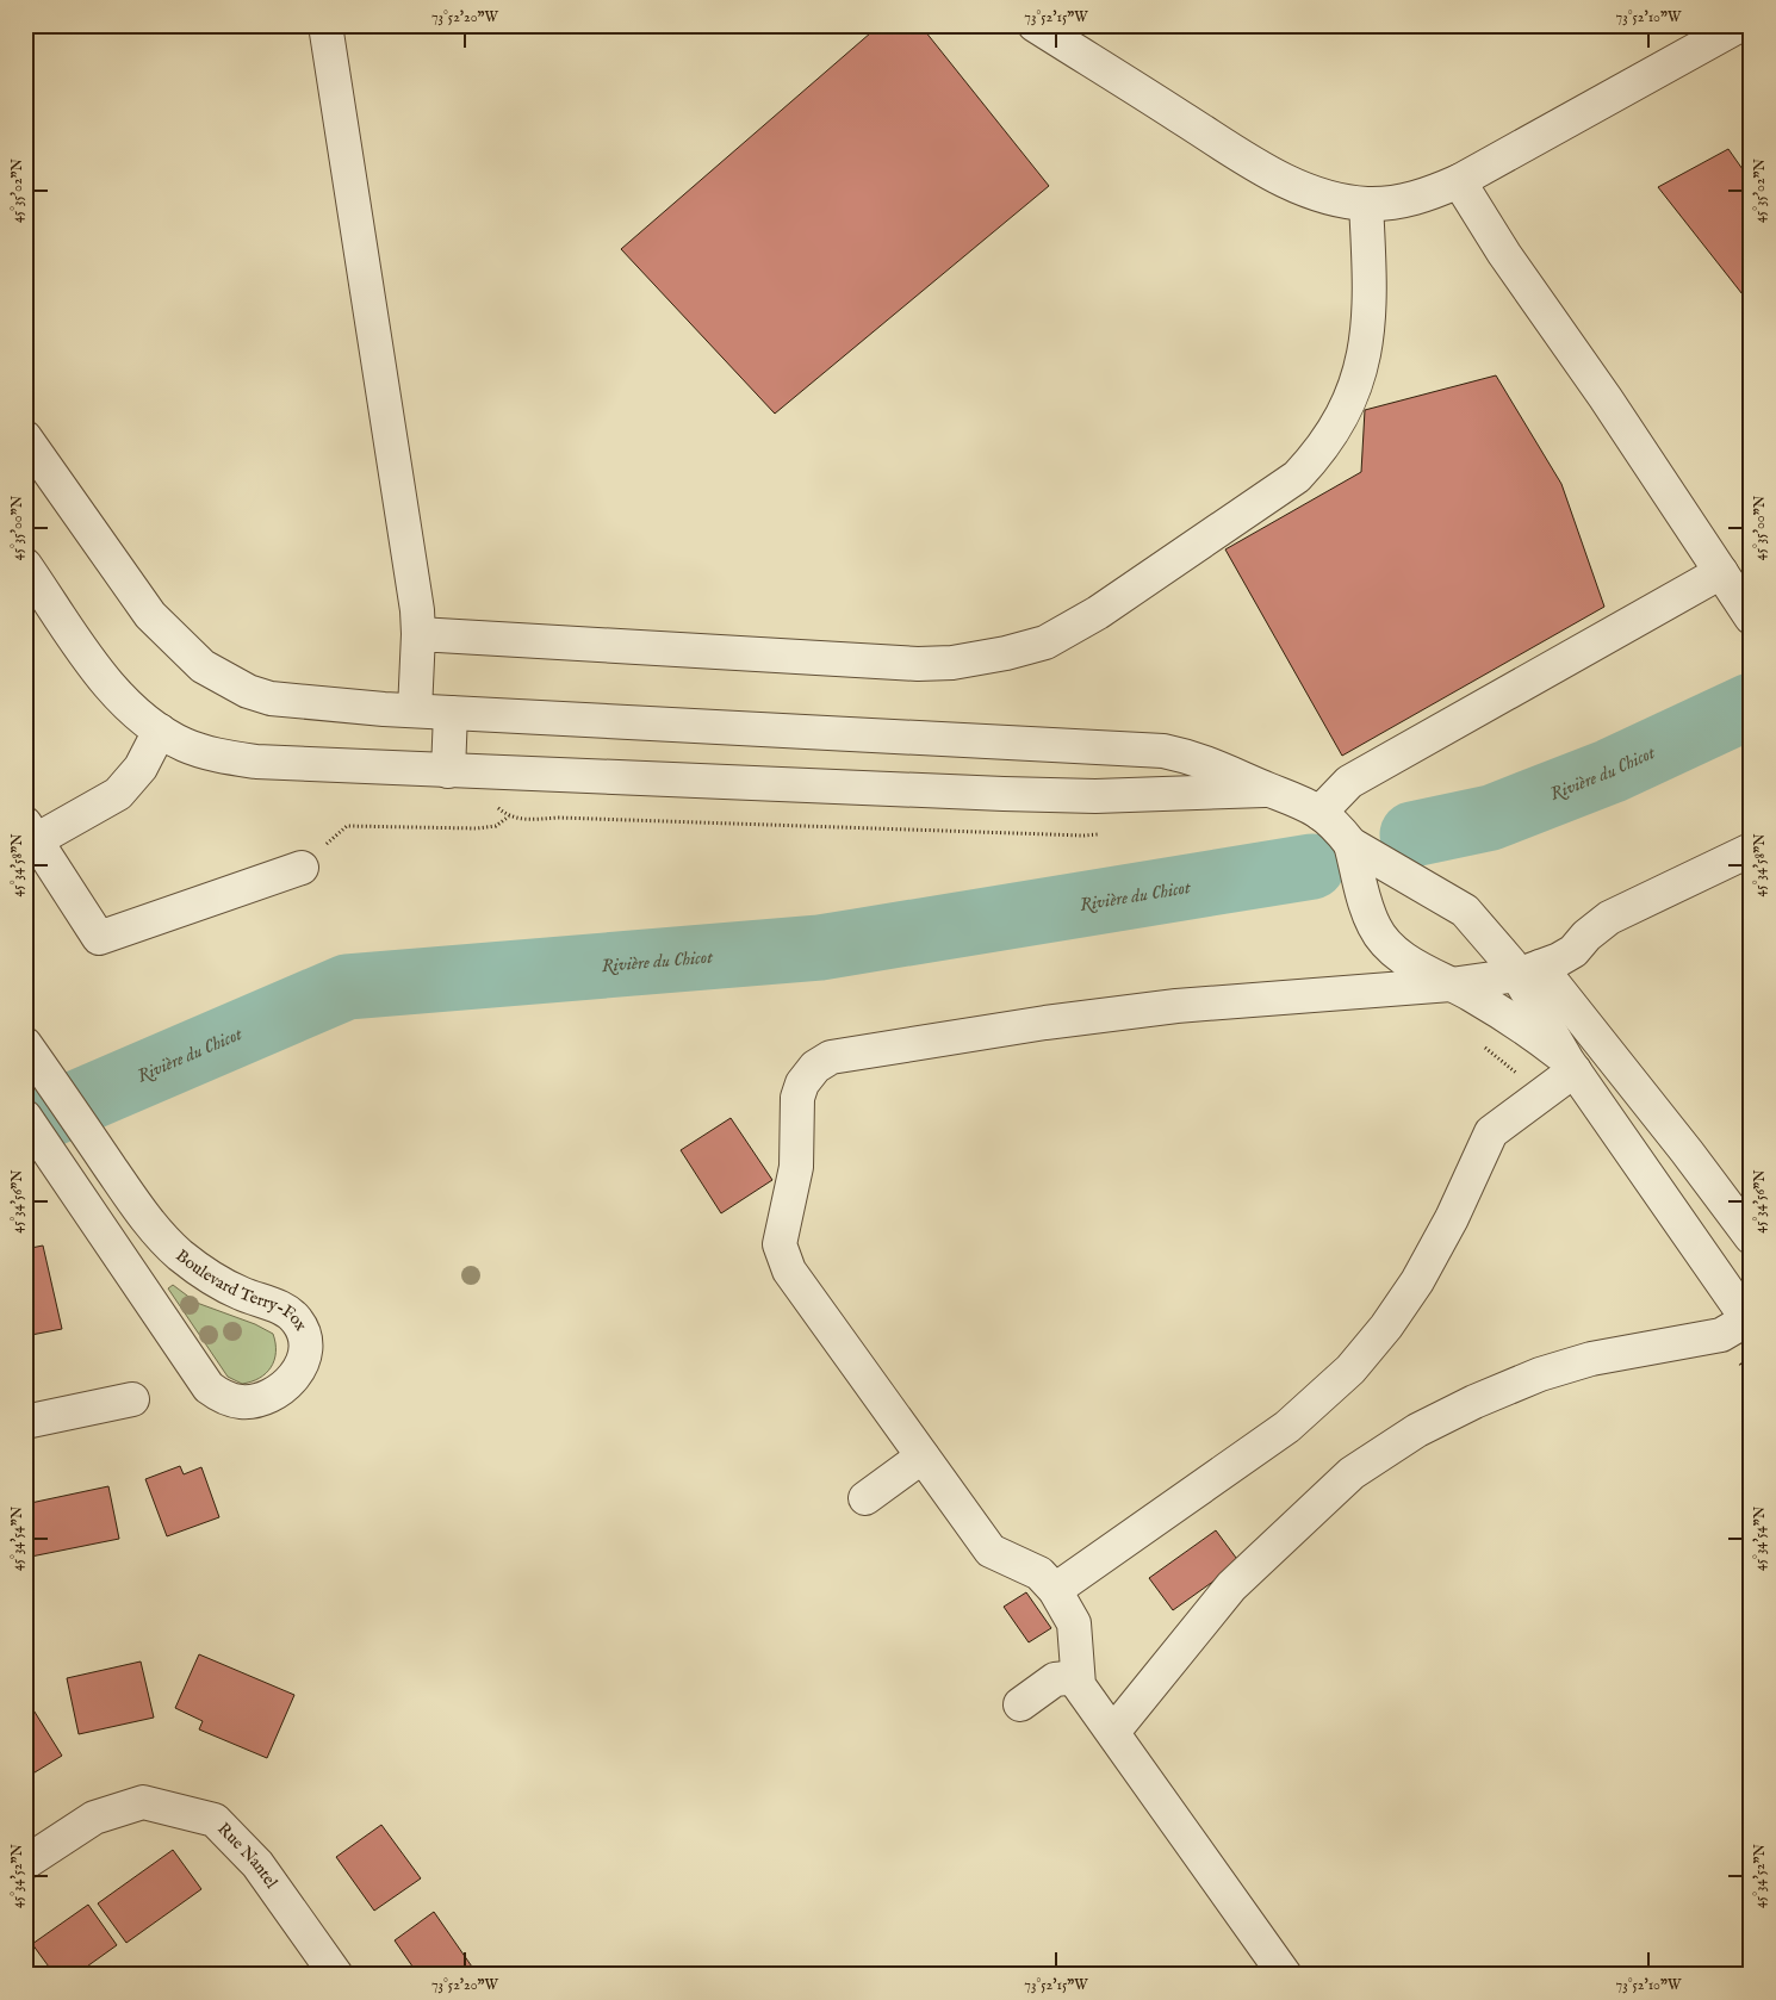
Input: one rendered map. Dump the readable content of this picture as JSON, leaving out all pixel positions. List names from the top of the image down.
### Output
{
  "streets": {
    "street": ["Boulevard Terry-Fox", "Rue Nantel"]
  },
  "water": ["Rivière du Chicot"],
  "coordinates": [
    "73°52'20\"W",
    "73°52'15\"W",
    "73°52'10\"W",
    "45°35'02\"N",
    "45°35'00\"N",
    "45°34'58\"N",
    "45°34'56\"N",
    "45°34'54\"N",
    "45°34'52\"N"
  ]
}
